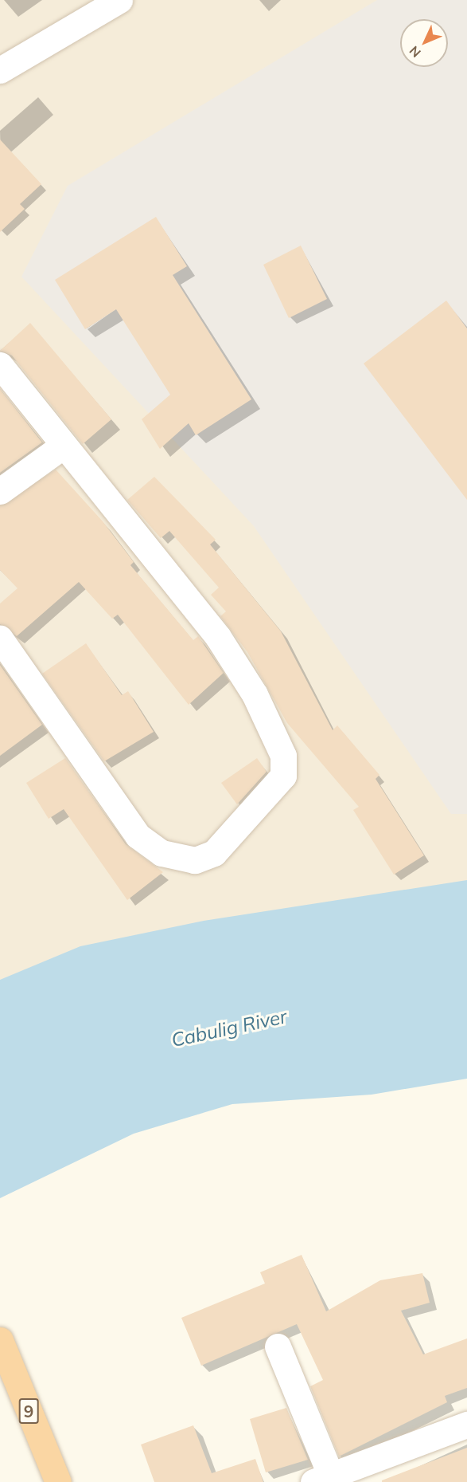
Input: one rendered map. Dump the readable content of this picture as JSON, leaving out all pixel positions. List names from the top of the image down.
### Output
{
  "streets": {
    "highway": ["9"]
  },
  "water": ["Cabulig River"],
  "north": "bottom left"
}
